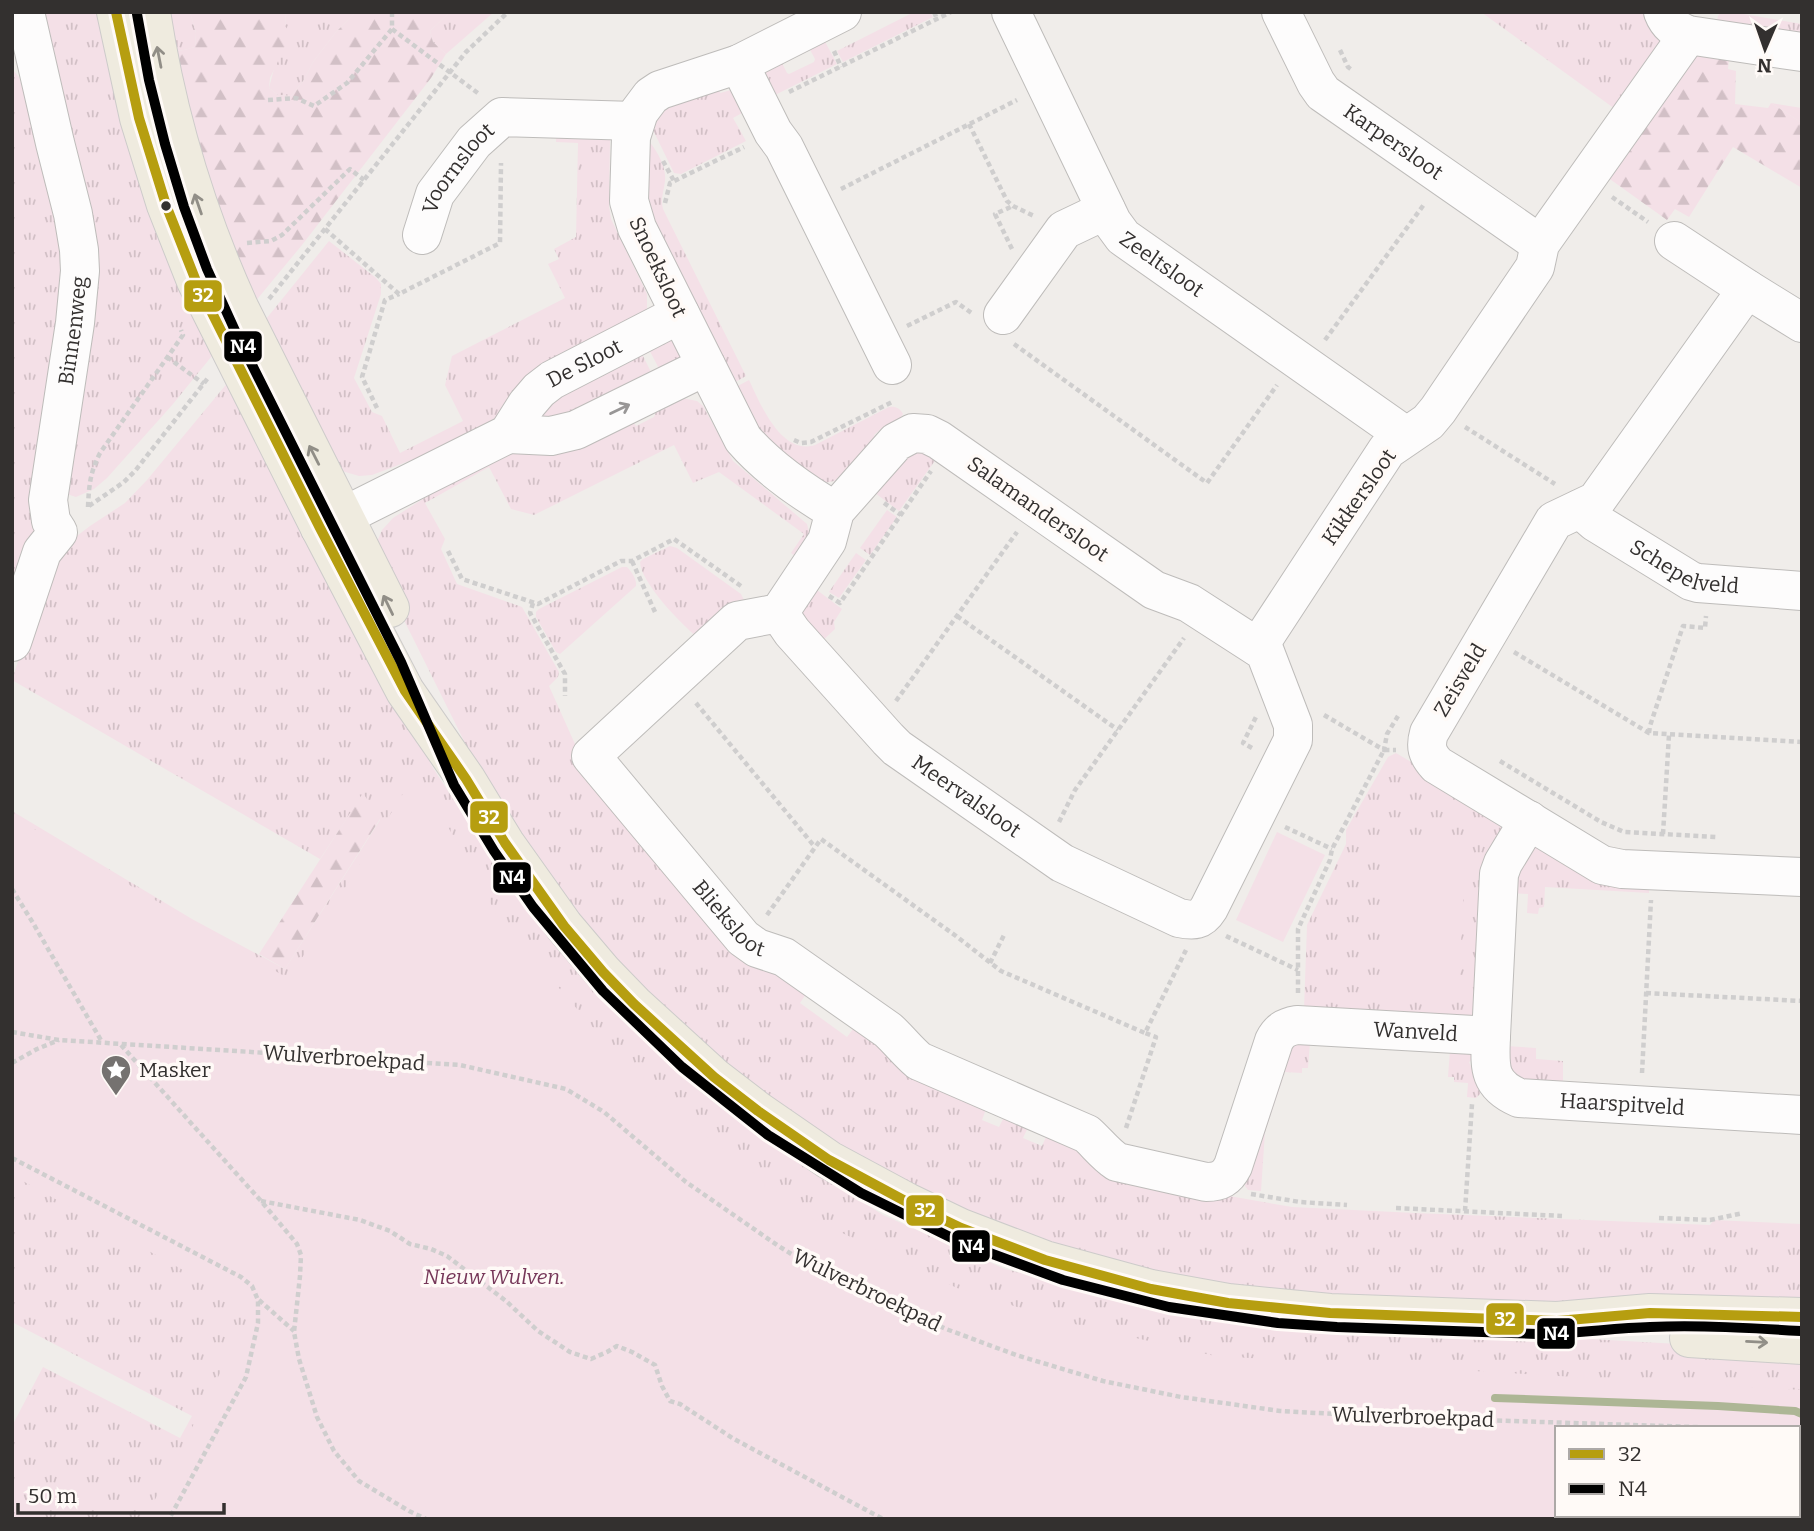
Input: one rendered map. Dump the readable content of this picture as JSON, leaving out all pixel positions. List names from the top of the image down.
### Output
{
  "streets": {
    "street": [
      "Karpersloot",
      "Voornsloot",
      "Zeeltsloot",
      "Snoeksloot",
      "Binnenweg",
      "De Sloot",
      "Kikkersloot",
      "Salamandersloot",
      "Schepelveld",
      "Zeisveld",
      "Meervalsloot",
      "Blieksloot",
      "Wanveld",
      "Haarspitveld"
    ],
    "path": ["Wulverbroekpad"]
  },
  "crossings": [
    ["Karpersloot", "Kikkersloot"],
    ["Voornsloot", "Snoeksloot"],
    ["Zeeltsloot", "Kikkersloot"],
    ["Snoeksloot", "De Sloot"],
    ["Snoeksloot", "Salamandersloot"],
    ["Kikkersloot", "Salamandersloot"],
    ["Schepelveld", "Zeisveld"],
    ["Meervalsloot", "Blieksloot"]
  ],
  "parks": ["Nieuw Wulven."],
  "places": {
    "place": ["Masker"]
  },
  "lines": ["transit line 32", "transit line N4"],
  "legend": ["32", "N4"],
  "scale_bar": "50 m",
  "north": "bottom"
}
